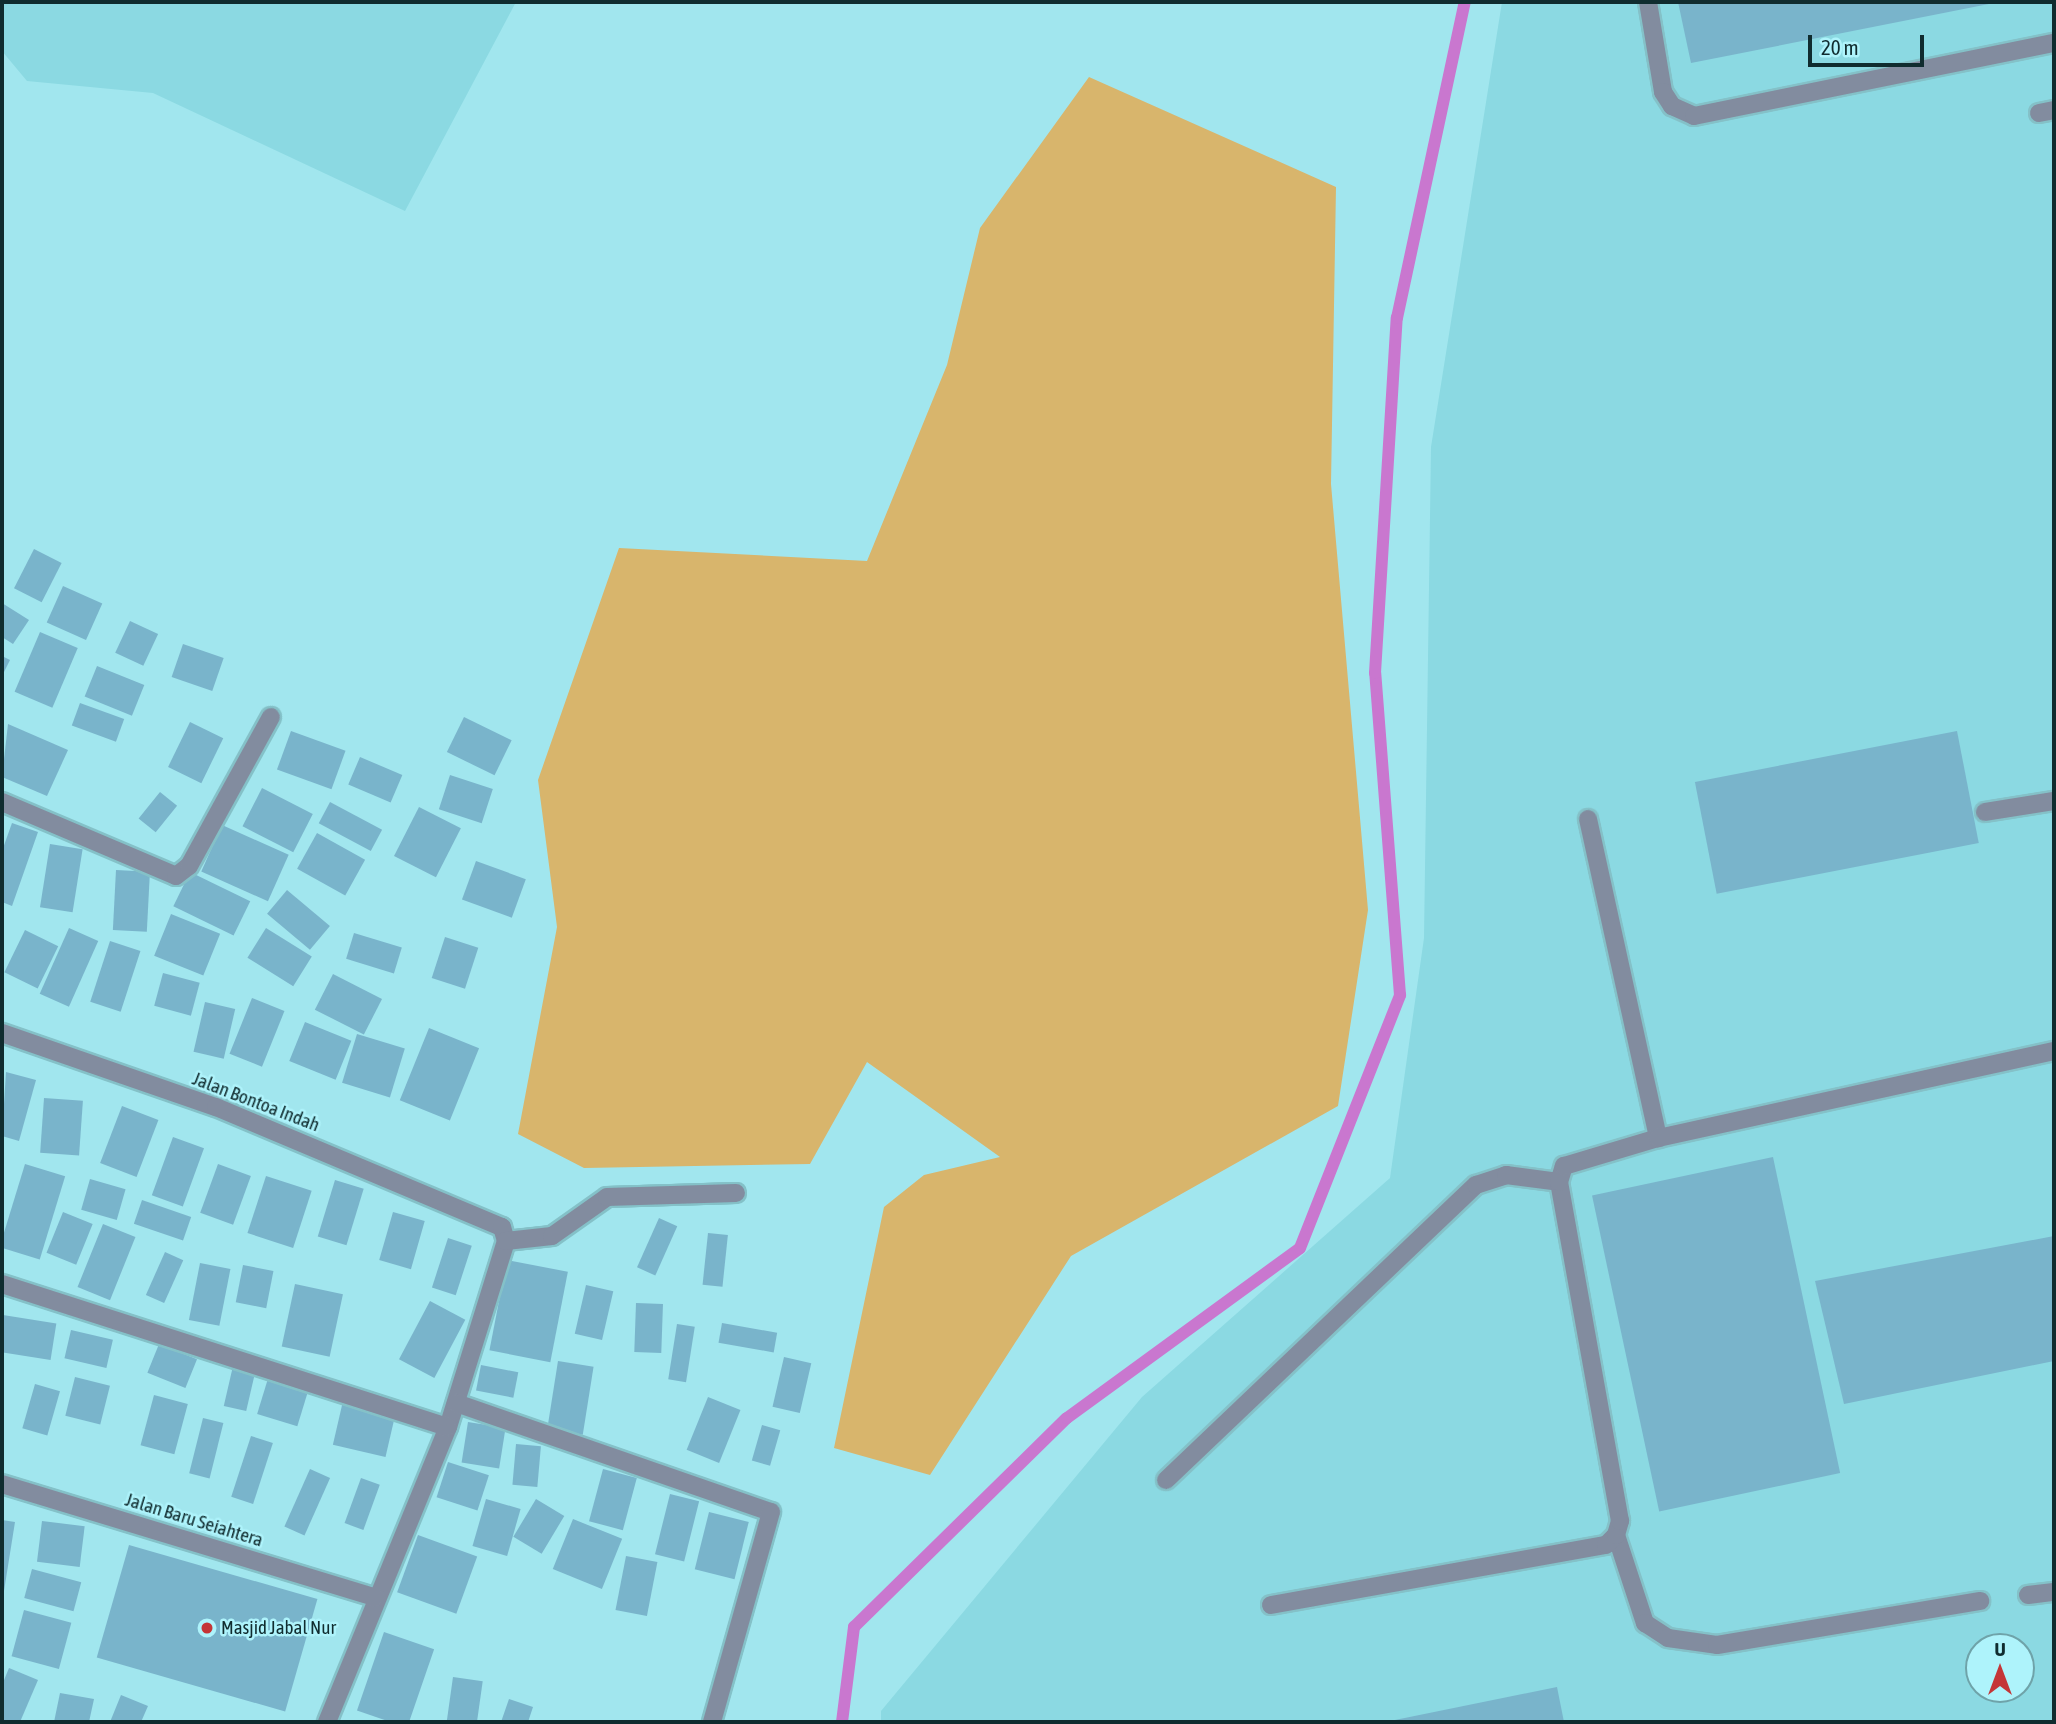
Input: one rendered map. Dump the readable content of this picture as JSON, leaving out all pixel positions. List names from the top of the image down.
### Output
{
  "streets": {
    "street": ["Jalan Bontoa Indah", "Jalan Baru Seiahtera"]
  },
  "places": ["Masjid Jabal Nur"],
  "scale_bar": "20 m",
  "north": "top"
}
